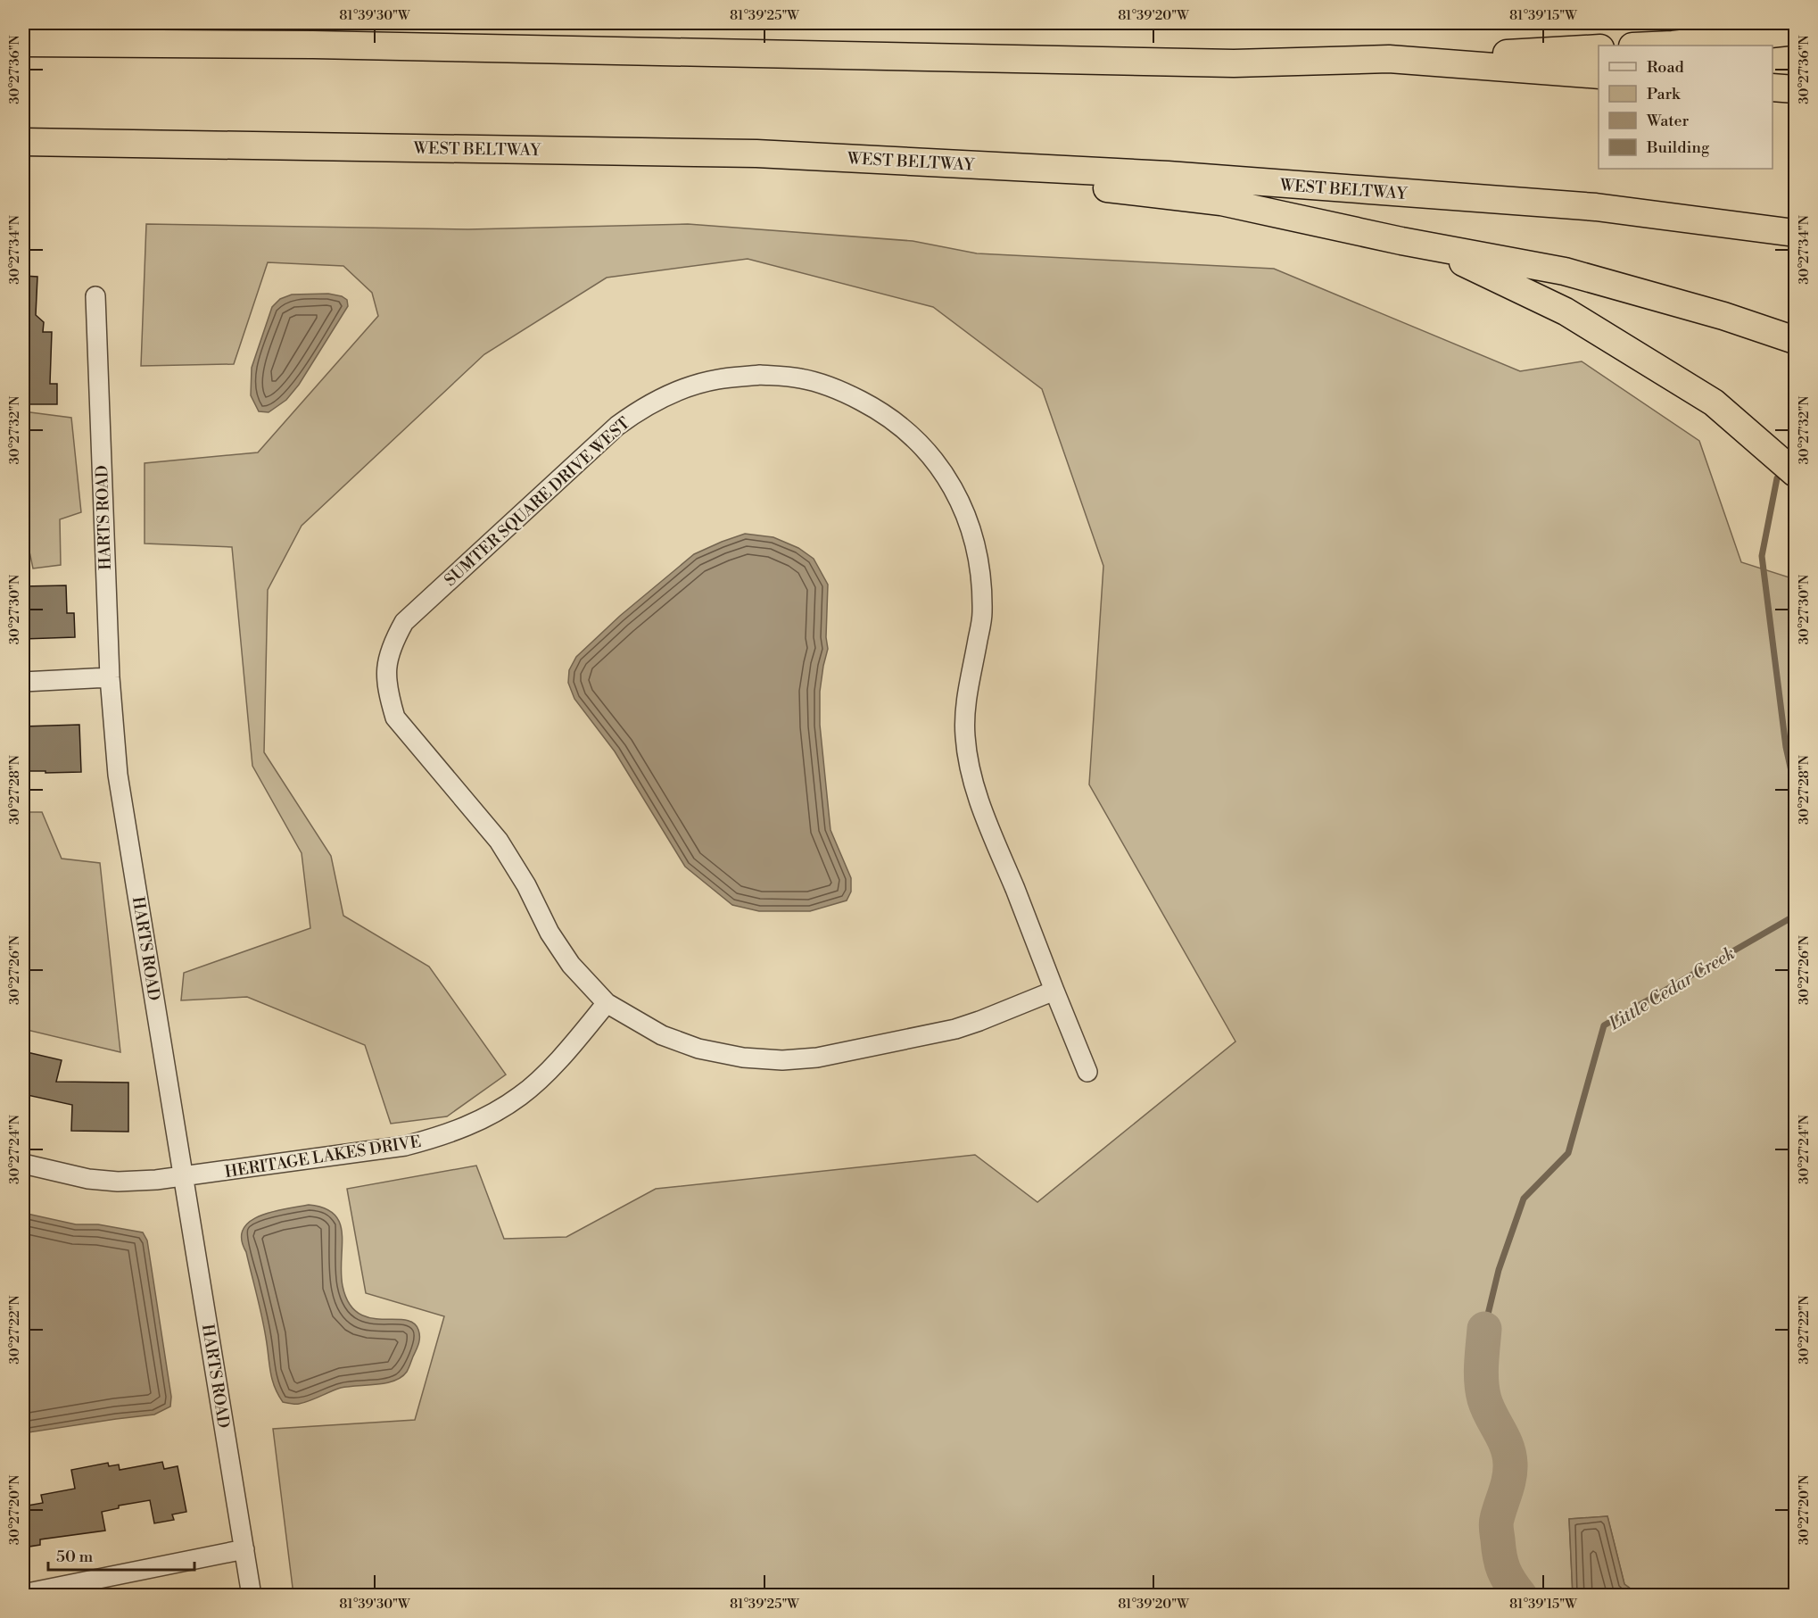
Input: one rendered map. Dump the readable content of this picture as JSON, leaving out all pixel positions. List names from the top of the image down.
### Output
{
  "streets": {
    "highway": ["WEST BELTWAY"],
    "street": ["SUMTER SQUARE DRIVE WEST", "HARTS ROAD", "HERITAGE LAKES DRIVE"]
  },
  "crossings": [
    ["SUMTER SQUARE DRIVE WEST", "HERITAGE LAKES DRIVE"],
    ["HARTS ROAD", "HERITAGE LAKES DRIVE"]
  ],
  "water": ["Little Cedar Creek"],
  "legend": [
    "Road",
    "Park",
    "Water",
    "Building"
  ],
  "scale_bar": "50 m",
  "coordinates": [
    "81°39'30\"W",
    "81°39'25\"W",
    "81°39'20\"W",
    "81°39'15\"W",
    "30°27'36\"N",
    "30°27'34\"N",
    "30°27'32\"N",
    "30°27'30\"N",
    "30°27'28\"N",
    "30°27'26\"N",
    "30°27'24\"N",
    "30°27'22\"N",
    "30°27'20\"N"
  ]
}
